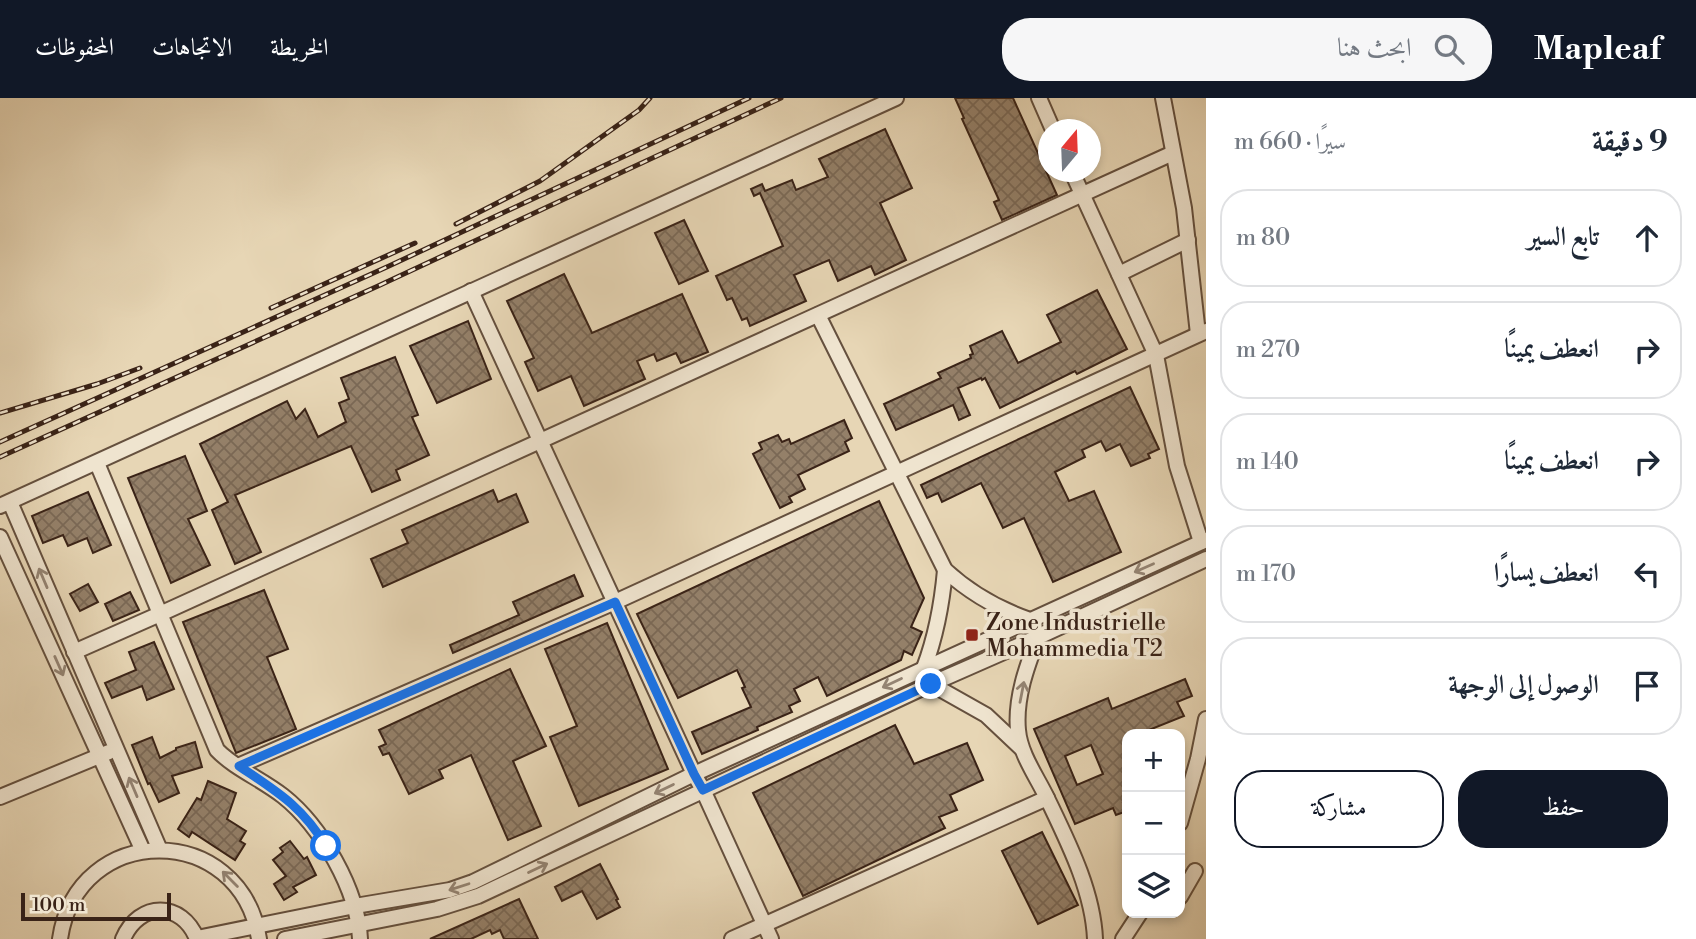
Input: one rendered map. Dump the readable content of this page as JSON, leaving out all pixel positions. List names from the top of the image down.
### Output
{
  "places": {
    "transit": ["Zone Industrielle Mohammedia T2"]
  },
  "scale_bar": "100 m",
  "north": "top",
  "page": {
    "header": "Mapleaf",
    "search": "ابحث هنا",
    "nav": ["الخريطة", "الاتجاهات", "المحفوظات"],
    "heading": ["9 دقيقة", "سيرًا · 660 m"],
    "list": [
      ["تابع السير", "80 m"],
      ["انعطف يمينًا", "270 m"],
      ["انعطف يمينًا", "140 m"],
      ["انعطف يسارًا", "170 m"],
      "الوصول إلى الوجهة"
    ],
    "map_buttons": ["+", "−"],
    "buttons": ["حفظ", "مشاركة"],
    "scale": "100 m"
  }
}
